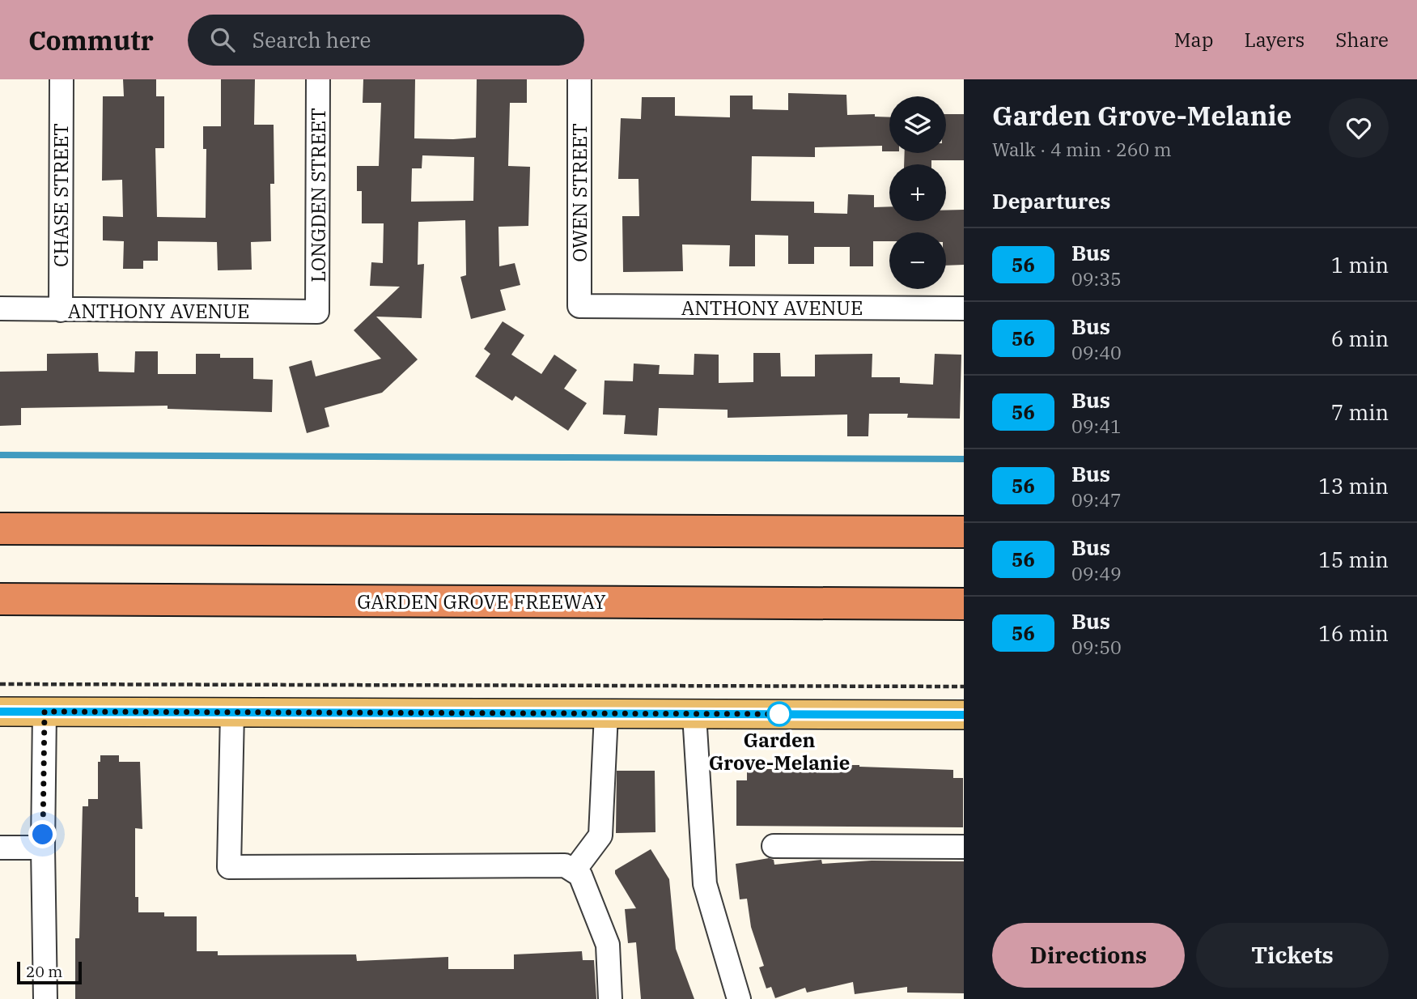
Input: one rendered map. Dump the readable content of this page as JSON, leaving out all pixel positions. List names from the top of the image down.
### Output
{
  "streets": {
    "highway": ["GARDEN GROVE FREEWAY"],
    "street": [
      "OWEN STREET",
      "CHASE STREET",
      "LONGDEN STREET",
      "ANTHONY AVENUE"
    ]
  },
  "crossings": [
    ["OWEN STREET", "ANTHONY AVENUE"],
    ["CHASE STREET", "ANTHONY AVENUE"],
    ["LONGDEN STREET", "ANTHONY AVENUE"]
  ],
  "places": ["Garden Grove-Melanie"],
  "lines": ["bus line 56"],
  "scale_bar": "20 m",
  "page": {
    "header": "Commutr",
    "search": "Search here",
    "nav": ["Map", "Layers", "Share"],
    "heading": [
      ["Garden Grove-Melanie", "Walk · 4 min · 260 m"],
      "Departures"
    ],
    "map_buttons": ["+", "−"],
    "list": [
      {
        "mark": "56",
        "name": "Bus",
        "note": "09:35",
        "value": "1 min"
      },
      {
        "mark": "56",
        "name": "Bus",
        "note": "09:40",
        "value": "6 min"
      },
      {
        "mark": "56",
        "name": "Bus",
        "note": "09:41",
        "value": "7 min"
      },
      {
        "mark": "56",
        "name": "Bus",
        "note": "09:47",
        "value": "13 min"
      },
      {
        "mark": "56",
        "name": "Bus",
        "note": "09:49",
        "value": "15 min"
      },
      {
        "mark": "56",
        "name": "Bus",
        "note": "09:50",
        "value": "16 min"
      }
    ],
    "buttons": ["Directions", "Tickets"],
    "scale": "20 m"
  }
}
